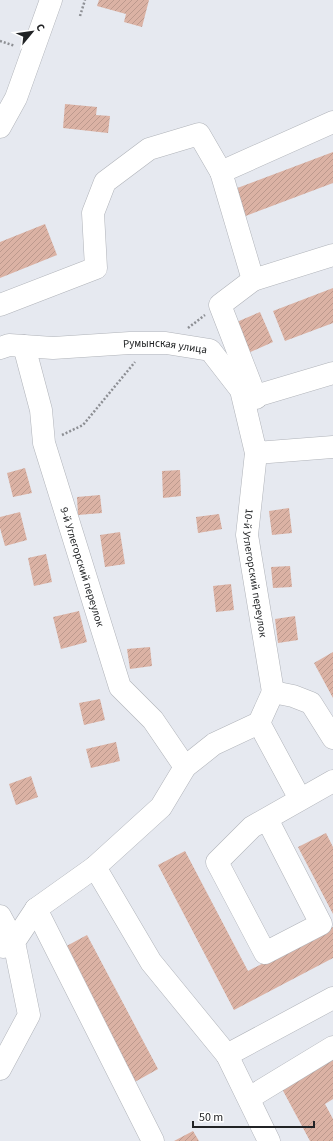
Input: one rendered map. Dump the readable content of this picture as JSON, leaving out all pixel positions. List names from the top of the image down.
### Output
{
  "streets": {
    "street": ["Румынская улица", "9-й Углегорский переулок", "10-й Углегорский переулок"]
  },
  "crossings": [
    ["Румынская улица", "9-й Углегорский переулок"],
    ["Румынская улица", "10-й Углегорский переулок"]
  ],
  "scale_bar": "50 m",
  "north": "top right"
}
